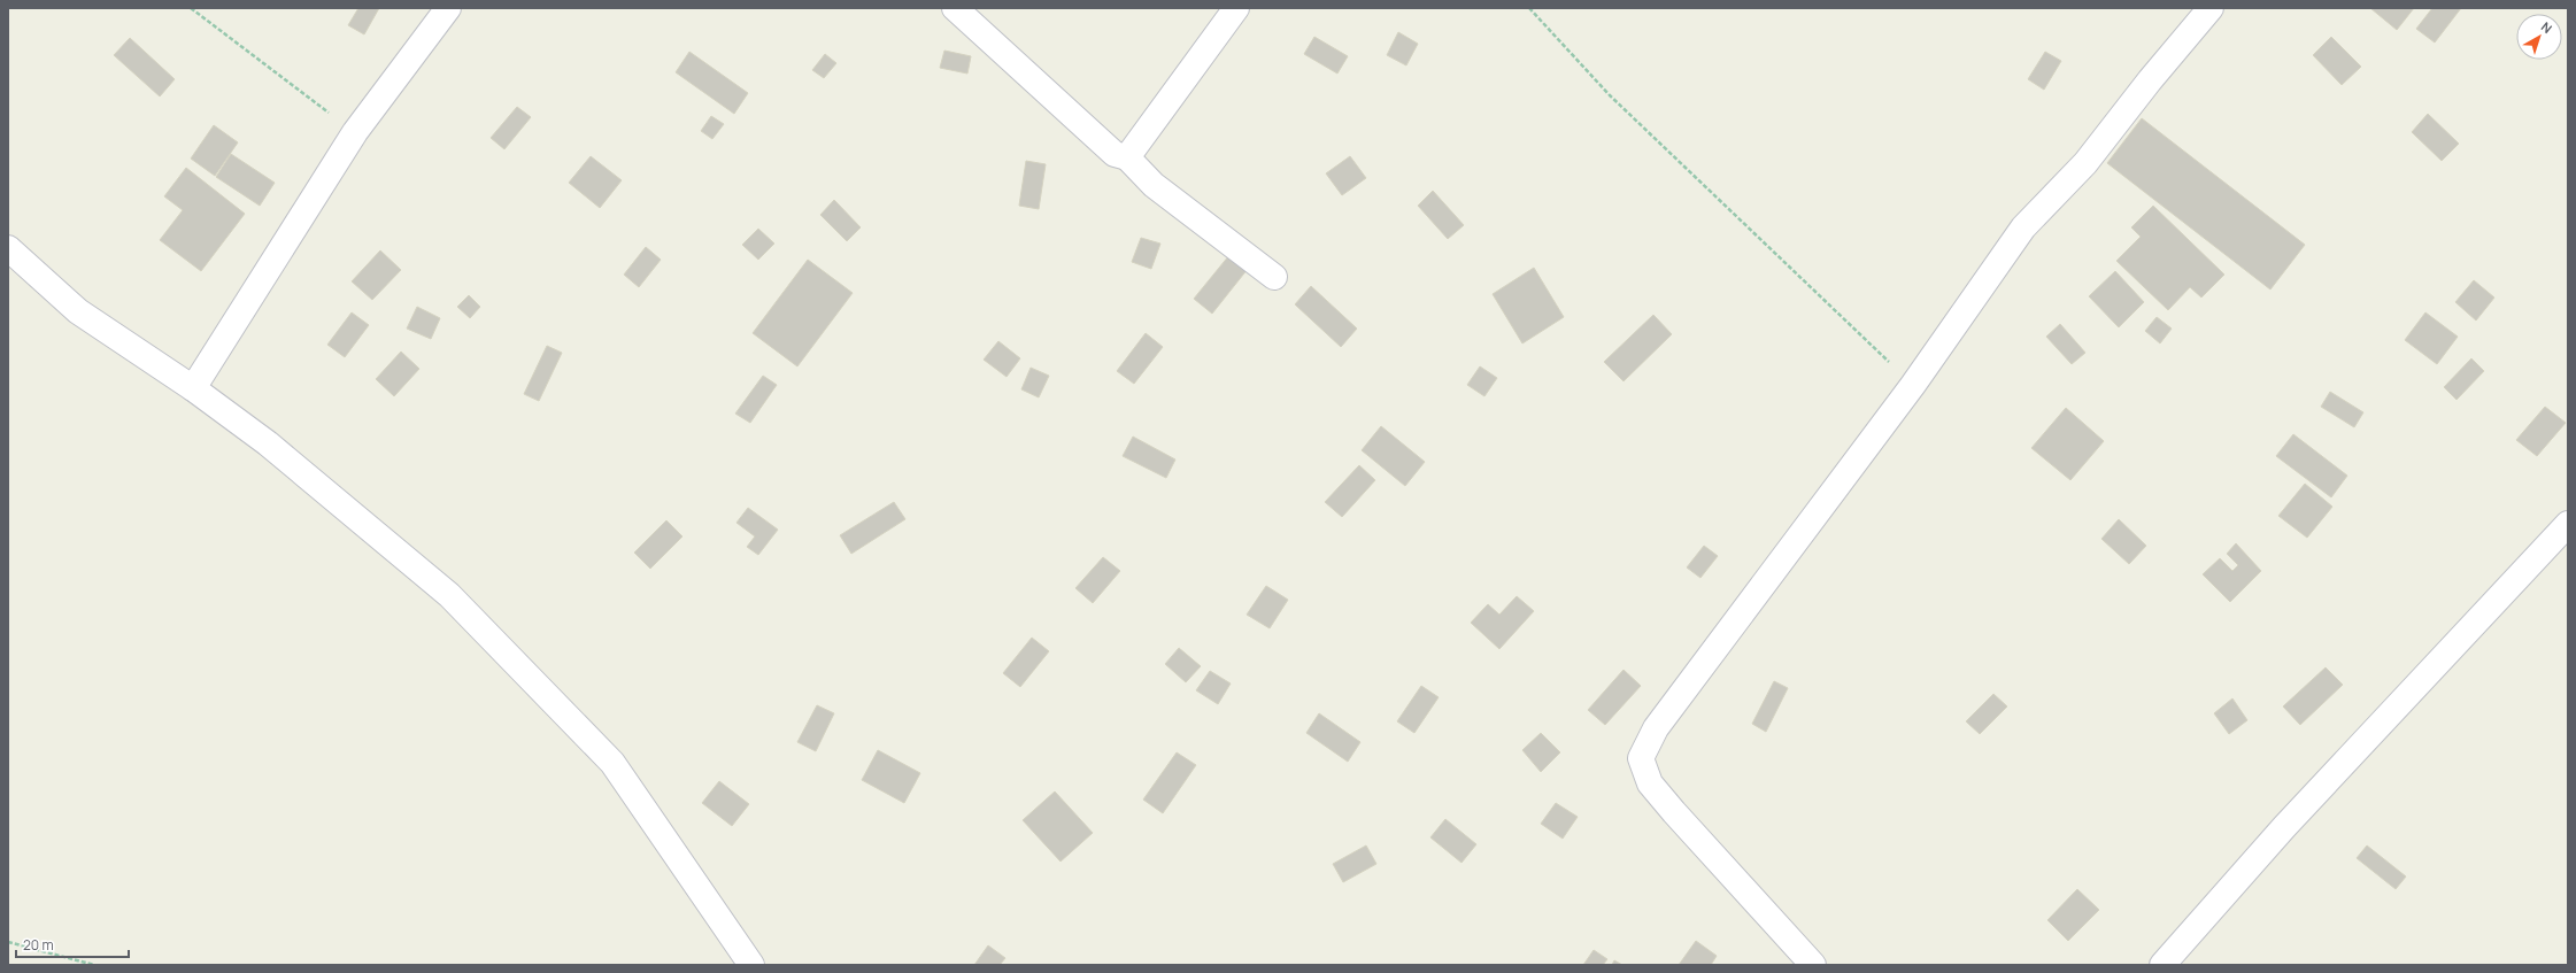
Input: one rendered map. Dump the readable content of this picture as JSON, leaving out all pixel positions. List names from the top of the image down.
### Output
{
  "scale_bar": "20 m",
  "north": "top right"
}
